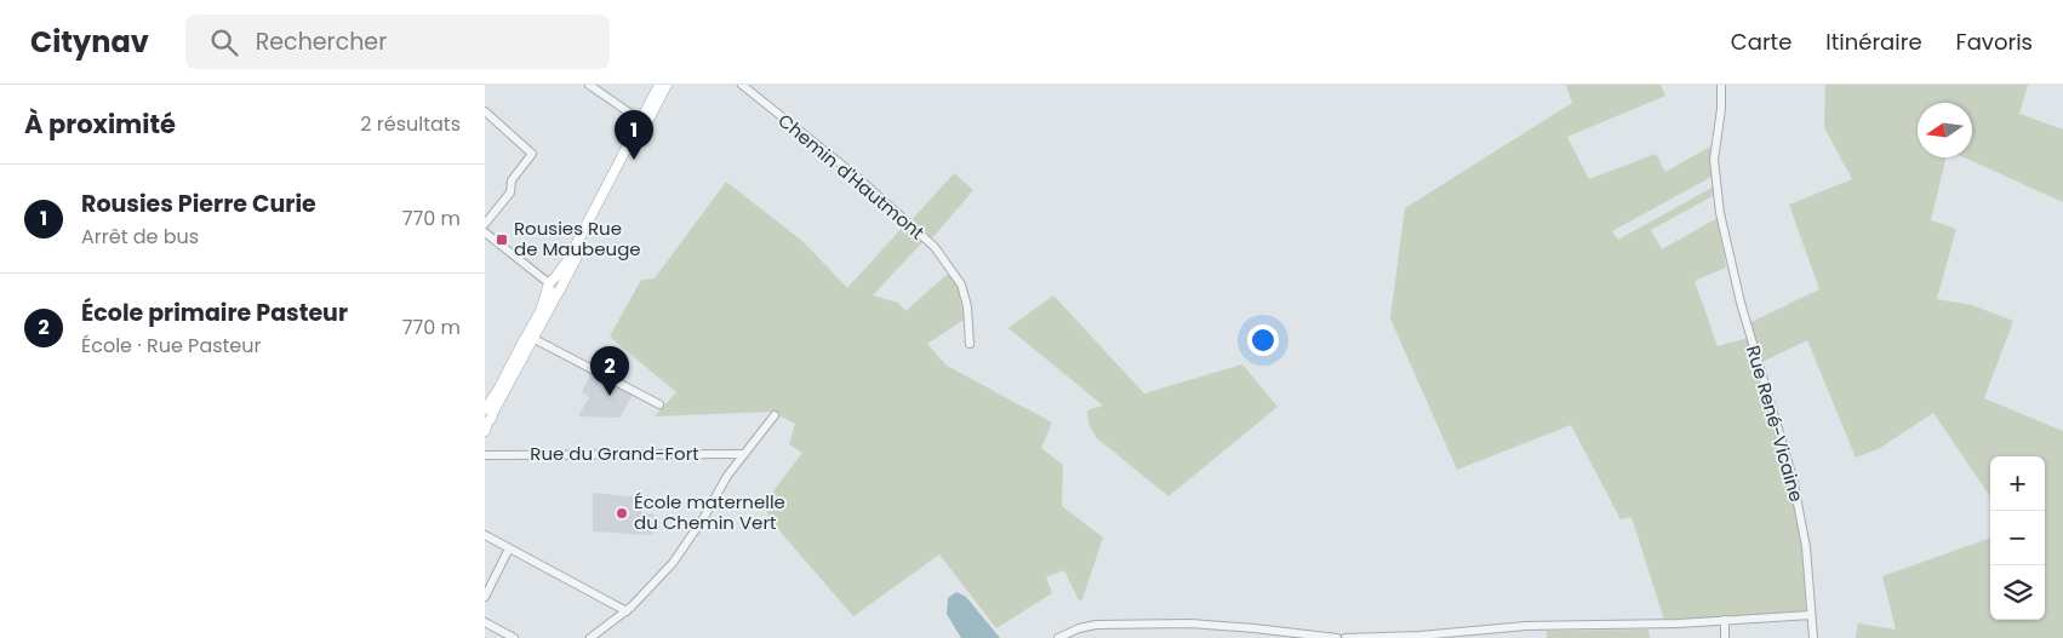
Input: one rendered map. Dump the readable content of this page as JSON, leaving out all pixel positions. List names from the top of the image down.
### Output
{
  "streets": {
    "street": ["Chemin d'Hautmont", "Rue René-Vicaine", "Rue du Grand-Fort"]
  },
  "places": {
    "transit": ["Rousies Rue de Maubeuge"],
    "other": ["École maternelle du Chemin Vert"]
  },
  "north": "left",
  "page": {
    "header": "Citynav",
    "search": "Rechercher",
    "nav": ["Carte", "Itinéraire", "Favoris"],
    "heading": ["À proximité", "2 résultats"],
    "pins": ["1", "2"],
    "list": [
      {
        "mark": "1",
        "name": "Rousies Pierre Curie",
        "note": "Arrêt de bus",
        "value": "770 m"
      },
      {
        "mark": "2",
        "name": "École primaire Pasteur",
        "note": "École · Rue Pasteur",
        "value": "770 m"
      }
    ],
    "map_buttons": ["+", "−"]
  }
}
